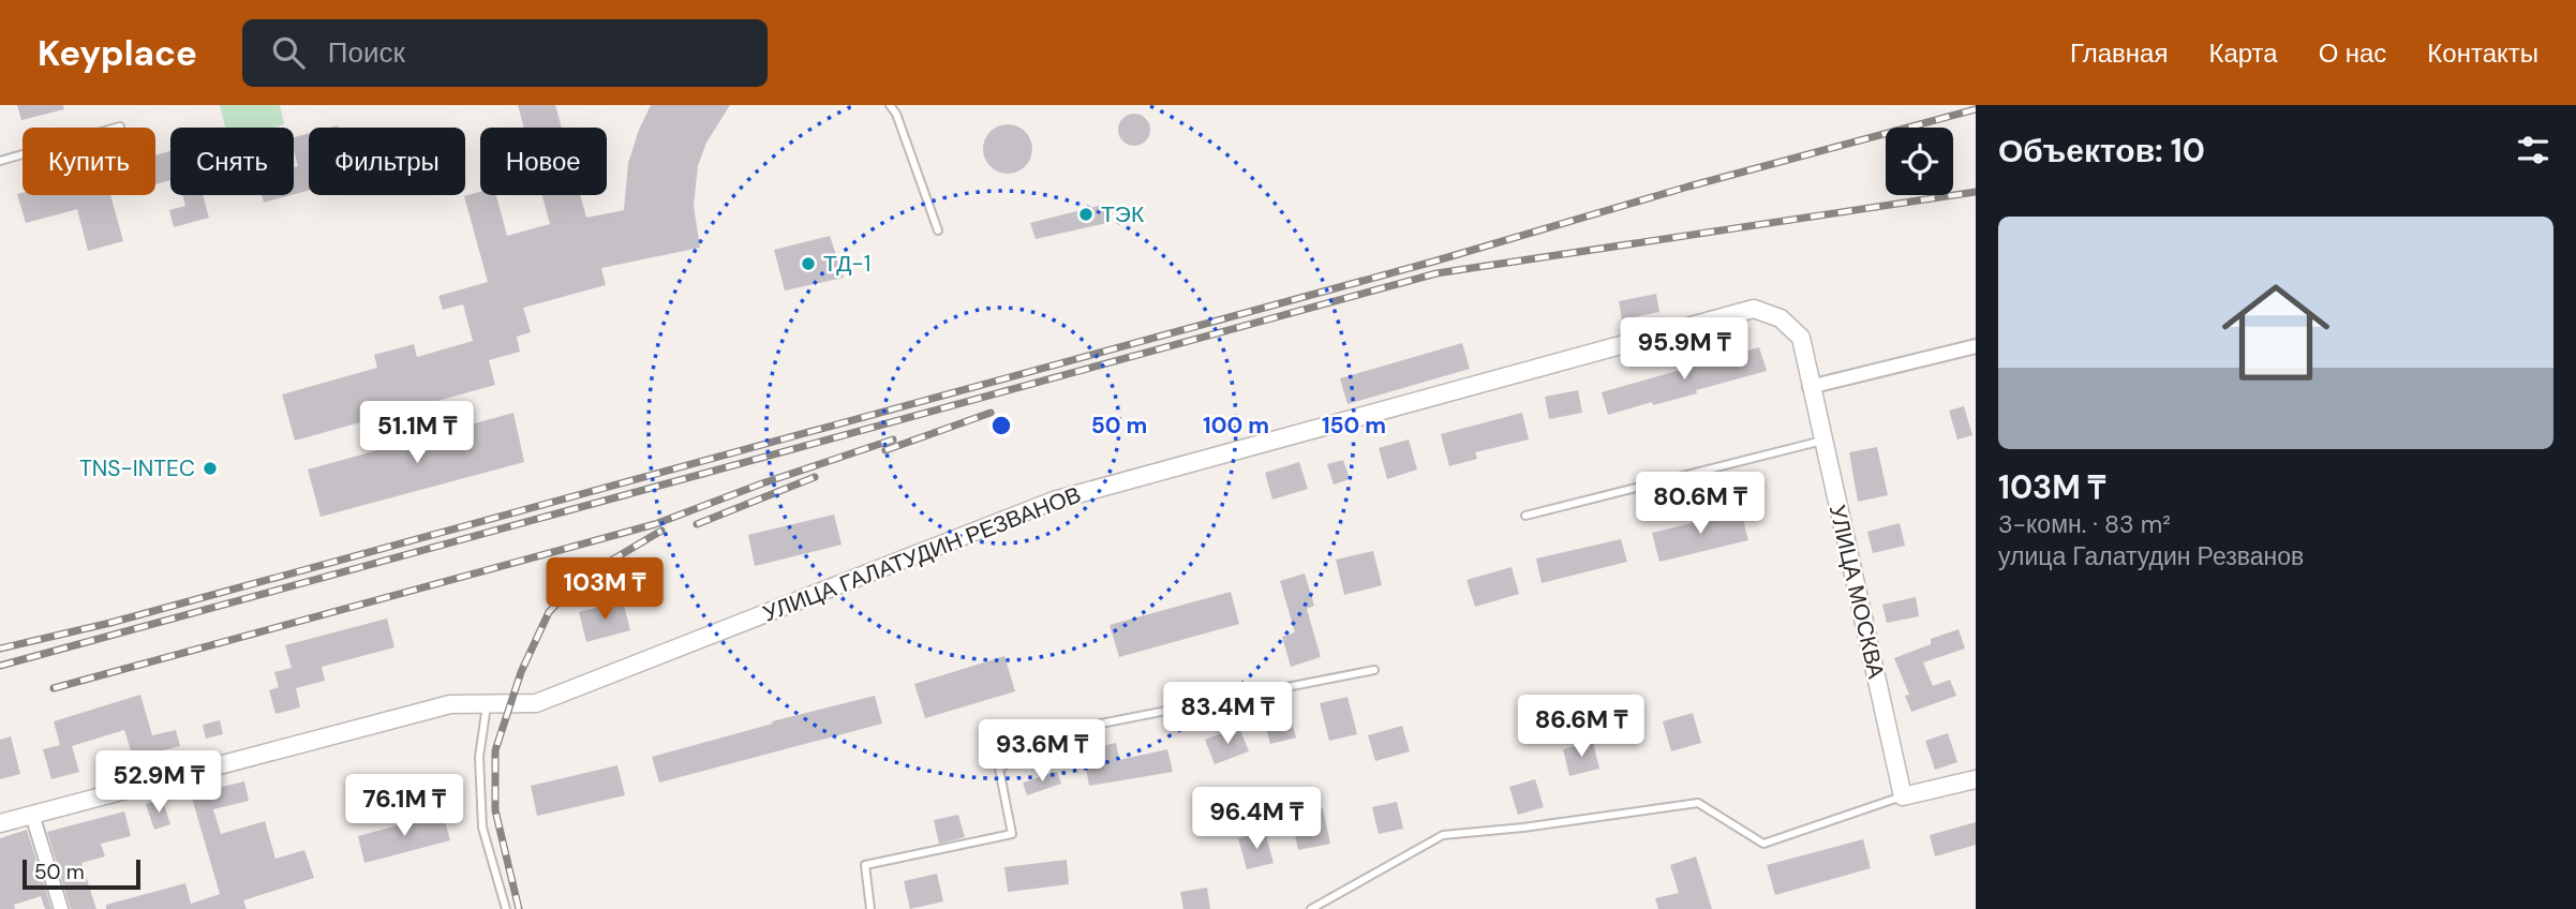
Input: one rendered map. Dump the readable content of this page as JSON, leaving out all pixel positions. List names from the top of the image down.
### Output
{
  "streets": {
    "street": ["УЛИЦА ГАЛАТУДИН РЕЗВАНОВ", "УЛИЦА МОСКВА"]
  },
  "crossings": [
    ["УЛИЦА ГАЛАТУДИН РЕЗВАНОВ", "УЛИЦА МОСКВА"]
  ],
  "places": ["ТЭК", "ТД-1", "TNS-INTEC"],
  "scale_bar": "50 m",
  "page": {
    "header": "Keyplace",
    "search": "Поиск",
    "nav": [
      "Главная",
      "Карта",
      "О нас",
      "Контакты"
    ],
    "heading": "Объектов: 10",
    "chip": [
      "Купить",
      "Снять",
      "Фильтры",
      "Новое"
    ],
    "list": [
      {
        "name": "103M ₸",
        "note": "3-комн. · 83 m² · улица Галатудин Резванов"
      }
    ],
    "price": [
      "95.9M ₸",
      "51.1M ₸",
      "80.6M ₸",
      "103M ₸",
      "83.4M ₸",
      "86.6M ₸",
      "93.6M ₸",
      "52.9M ₸",
      "76.1M ₸",
      "96.4M ₸"
    ],
    "scale": "50 m"
  },
  "rings": ["50 m", "100 m", "150 m"]
}
